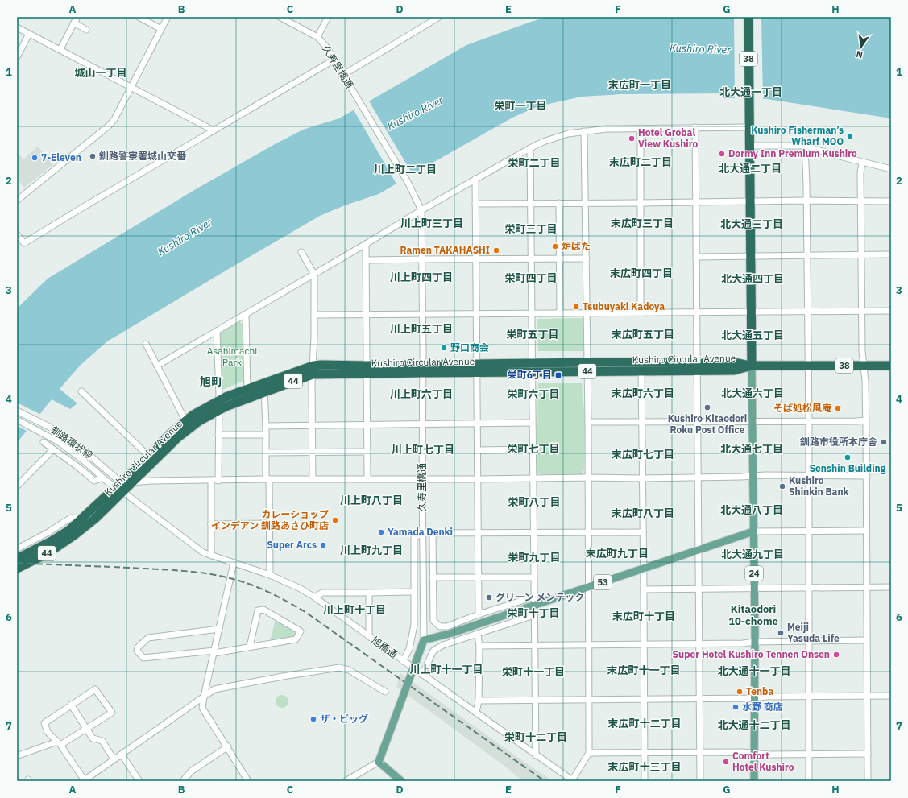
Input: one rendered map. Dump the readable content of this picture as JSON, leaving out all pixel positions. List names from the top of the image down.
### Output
{
  "streets": {
    "highway": ["38", "Kushiro Circular Avenue", "44"],
    "main road": ["24", "53"],
    "street": ["久寿里橋通", "釧路環状線", "旭橋通"]
  },
  "crossings": [
    ["38", "Kushiro Circular Avenue"],
    ["38", "24"],
    ["久寿里橋通", "Kushiro Circular Avenue"],
    ["久寿里橋通", "53"],
    ["Kushiro Circular Avenue", "釧路環状線"],
    ["Kushiro Circular Avenue", "24"],
    ["Kushiro Circular Avenue", "旭橋通"],
    ["釧路環状線", "旭橋通"],
    ["24", "53"]
  ],
  "districts": [
    "城山一丁目",
    "末広町一丁目",
    "北大通一丁目",
    "栄町一丁目",
    "末広町二丁目",
    "栄町二丁目",
    "北大通二丁目",
    "川上町二丁目",
    "川上町三丁目",
    "末広町三丁目",
    "北大通三丁目",
    "栄町三丁目",
    "末広町四丁目",
    "川上町四丁目",
    "栄町四丁目",
    "北大通四丁目",
    "川上町五丁目",
    "栄町五丁目",
    "末広町五丁目",
    "北大通五丁目",
    "旭町",
    "末広町六丁目",
    "北大通六丁目",
    "川上町六丁目",
    "栄町六丁目",
    "栄町七丁目",
    "北大通七丁目",
    "川上町七丁目",
    "末広町七丁目",
    "川上町八丁目",
    "栄町八丁目",
    "北大通八丁目",
    "末広町八丁目",
    "川上町九丁目",
    "末広町九丁目",
    "北大通九丁目",
    "栄町九丁目",
    "Kitaodori 10-chome",
    "川上町十丁目",
    "栄町十丁目",
    "末広町十丁目",
    "川上町十一丁目",
    "末広町十一丁目",
    "北大通十一丁目",
    "栄町十一丁目",
    "末広町十二丁目",
    "北大通十二丁目",
    "栄町十二丁目",
    "末広町十三丁目"
  ],
  "water": ["Kushiro River"],
  "parks": ["Asahimachi Park"],
  "places": {
    "other": [
      "Kushiro Fisherman’s Wharf MOO",
      "Hotel Grobal View Kushiro",
      "Dormy Inn Premium Kushiro",
      "釧路警察署城山交番",
      "7-Eleven",
      "炉ばた",
      "Ramen TAKAHASHI",
      "Tsubuyaki Kadoya",
      "野口商会",
      "Kushiro Kitaodori Roku Post Office",
      "そば処松風庵",
      "釧路市役所本庁舎",
      "Senshin Building",
      "Kushiro Shinkin Bank",
      "カレーショップ インデアン 釧路あさひ町店",
      "Yamada Denki",
      "Super Arcs",
      "グリーン メンテック",
      "Meiji Yasuda Life",
      "Super Hotel Kushiro Tennen Onsen",
      "Tenba",
      "水野 商店",
      "ザ・ビッグ",
      "Comfort Hotel Kushiro"
    ],
    "transit": ["栄町6丁目"]
  },
  "north": "bottom",
  "grid": {
    "columns": [
      "A",
      "B",
      "C",
      "D",
      "E",
      "F",
      "G",
      "H"
    ],
    "rows": [
      "1",
      "2",
      "3",
      "4",
      "5",
      "6",
      "7"
    ]
  }
}
